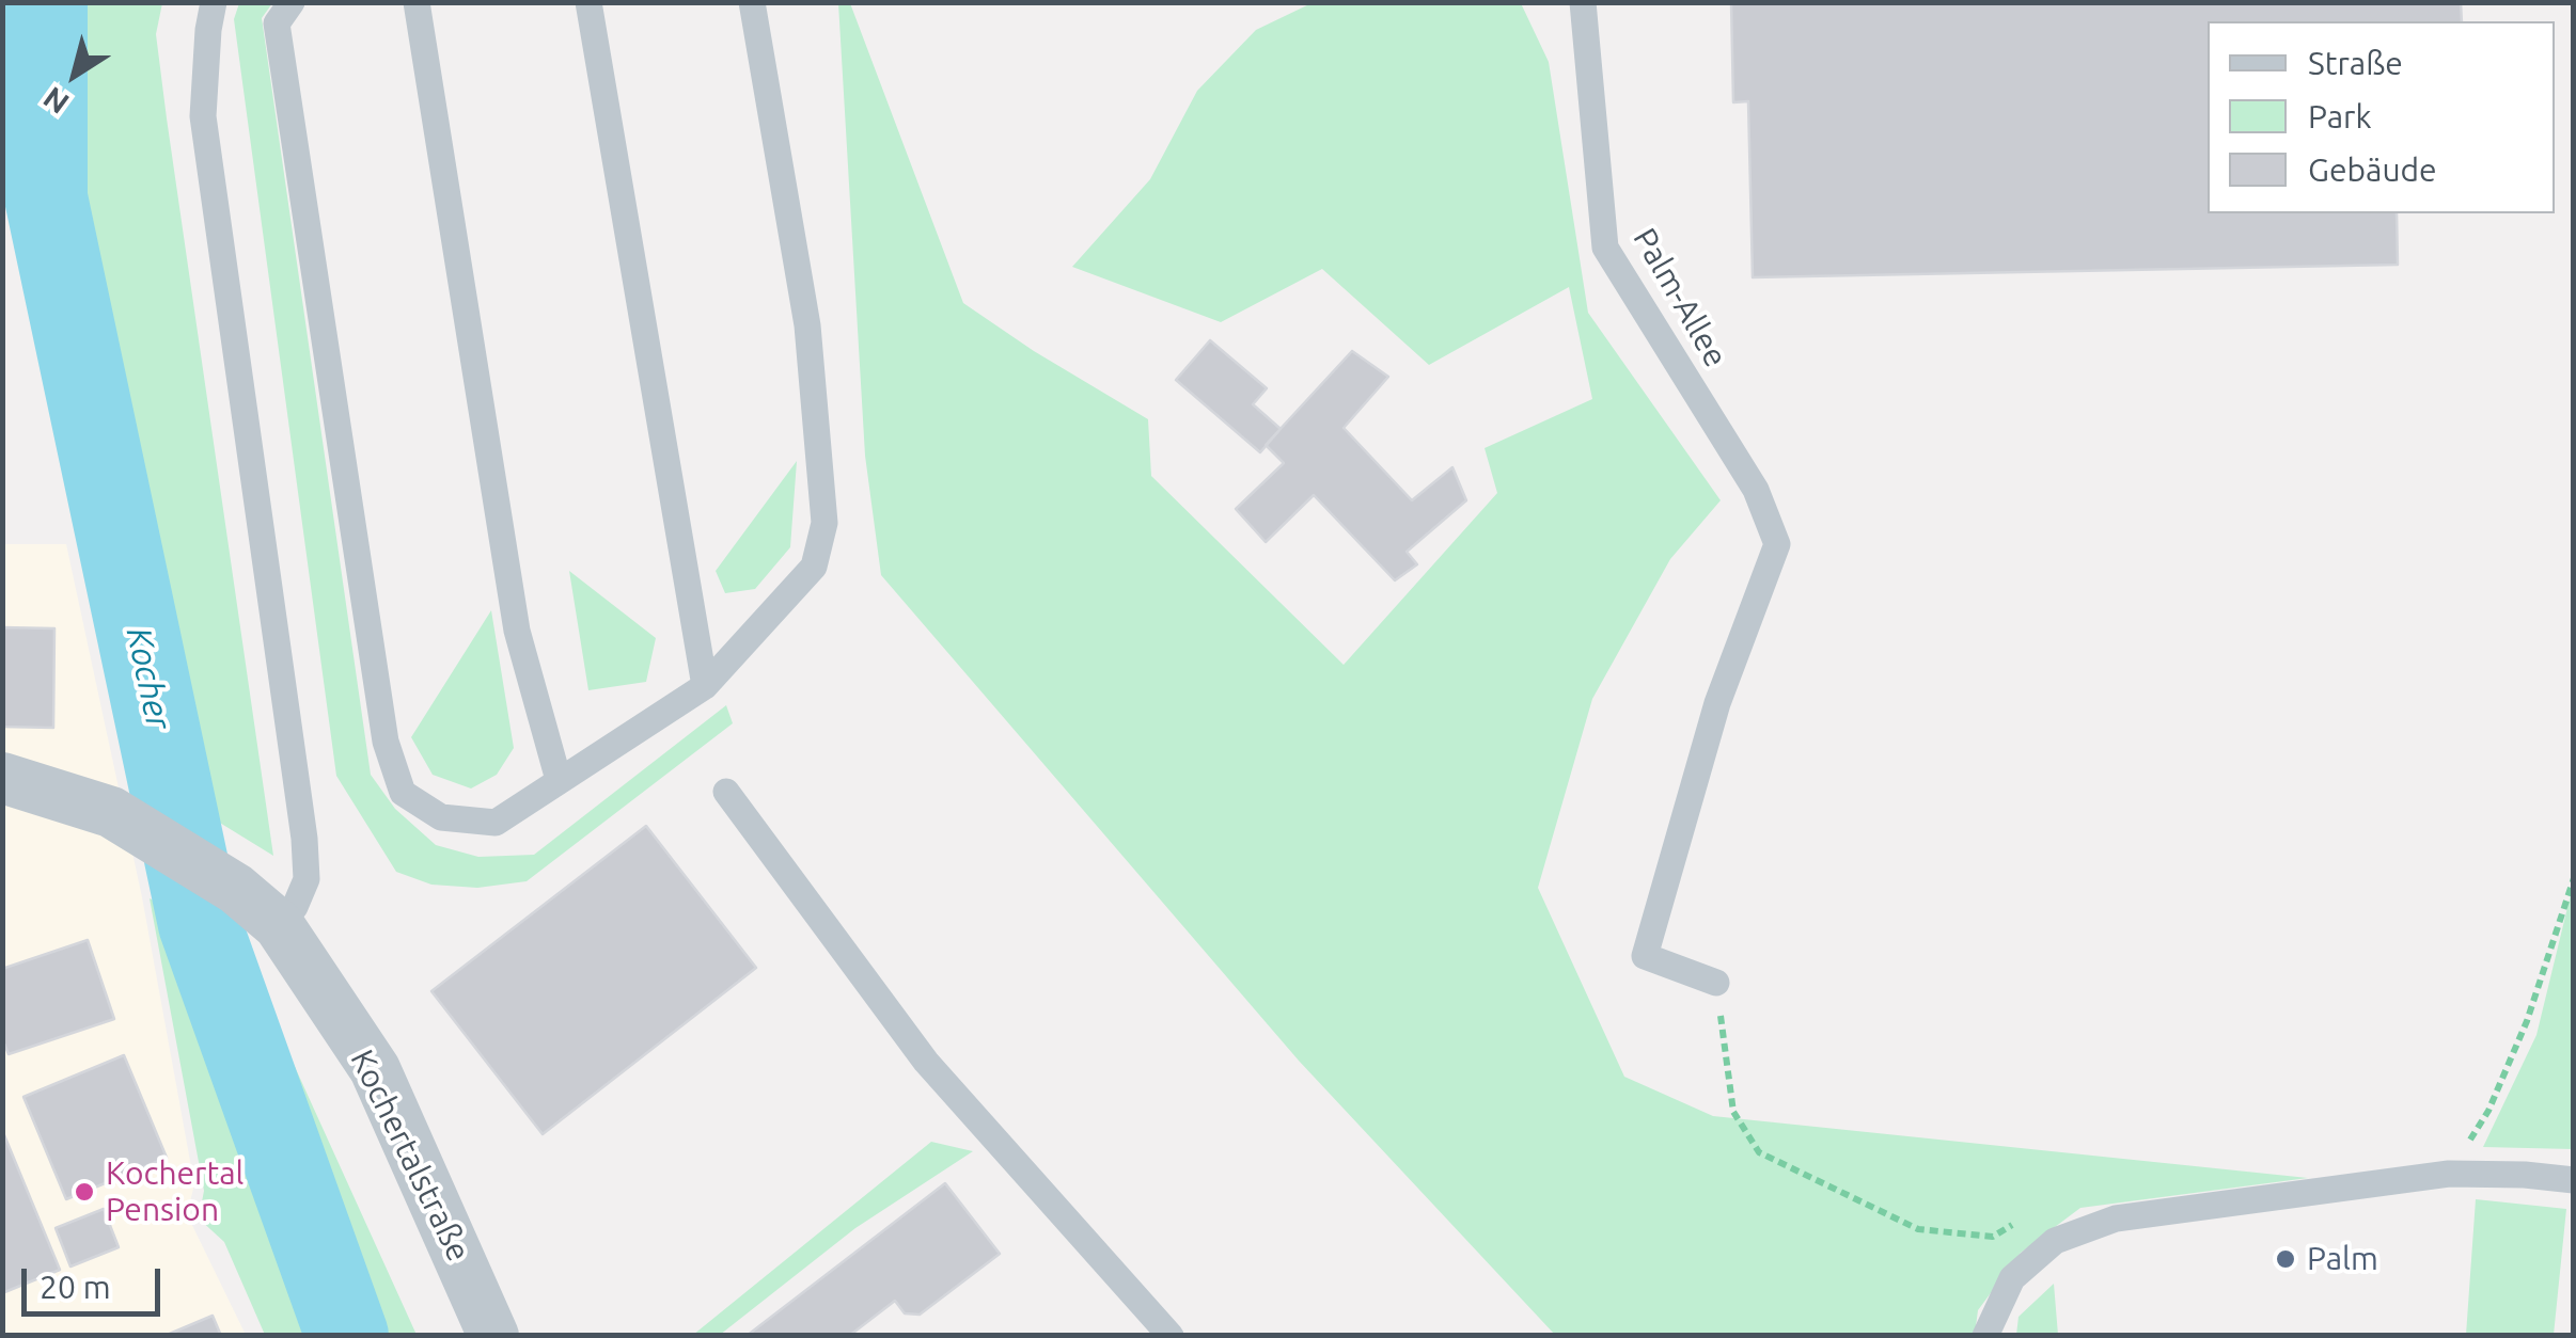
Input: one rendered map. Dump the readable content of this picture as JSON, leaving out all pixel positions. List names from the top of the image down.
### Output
{
  "streets": {
    "street": ["Kochertalstraße"],
    "lane": ["Palm-Allee"]
  },
  "water": ["Kocher"],
  "places": ["Kochertal Pension", "Palm"],
  "legend": ["Straße", "Park", "Gebäude"],
  "scale_bar": "20 m",
  "north": "bottom left"
}
